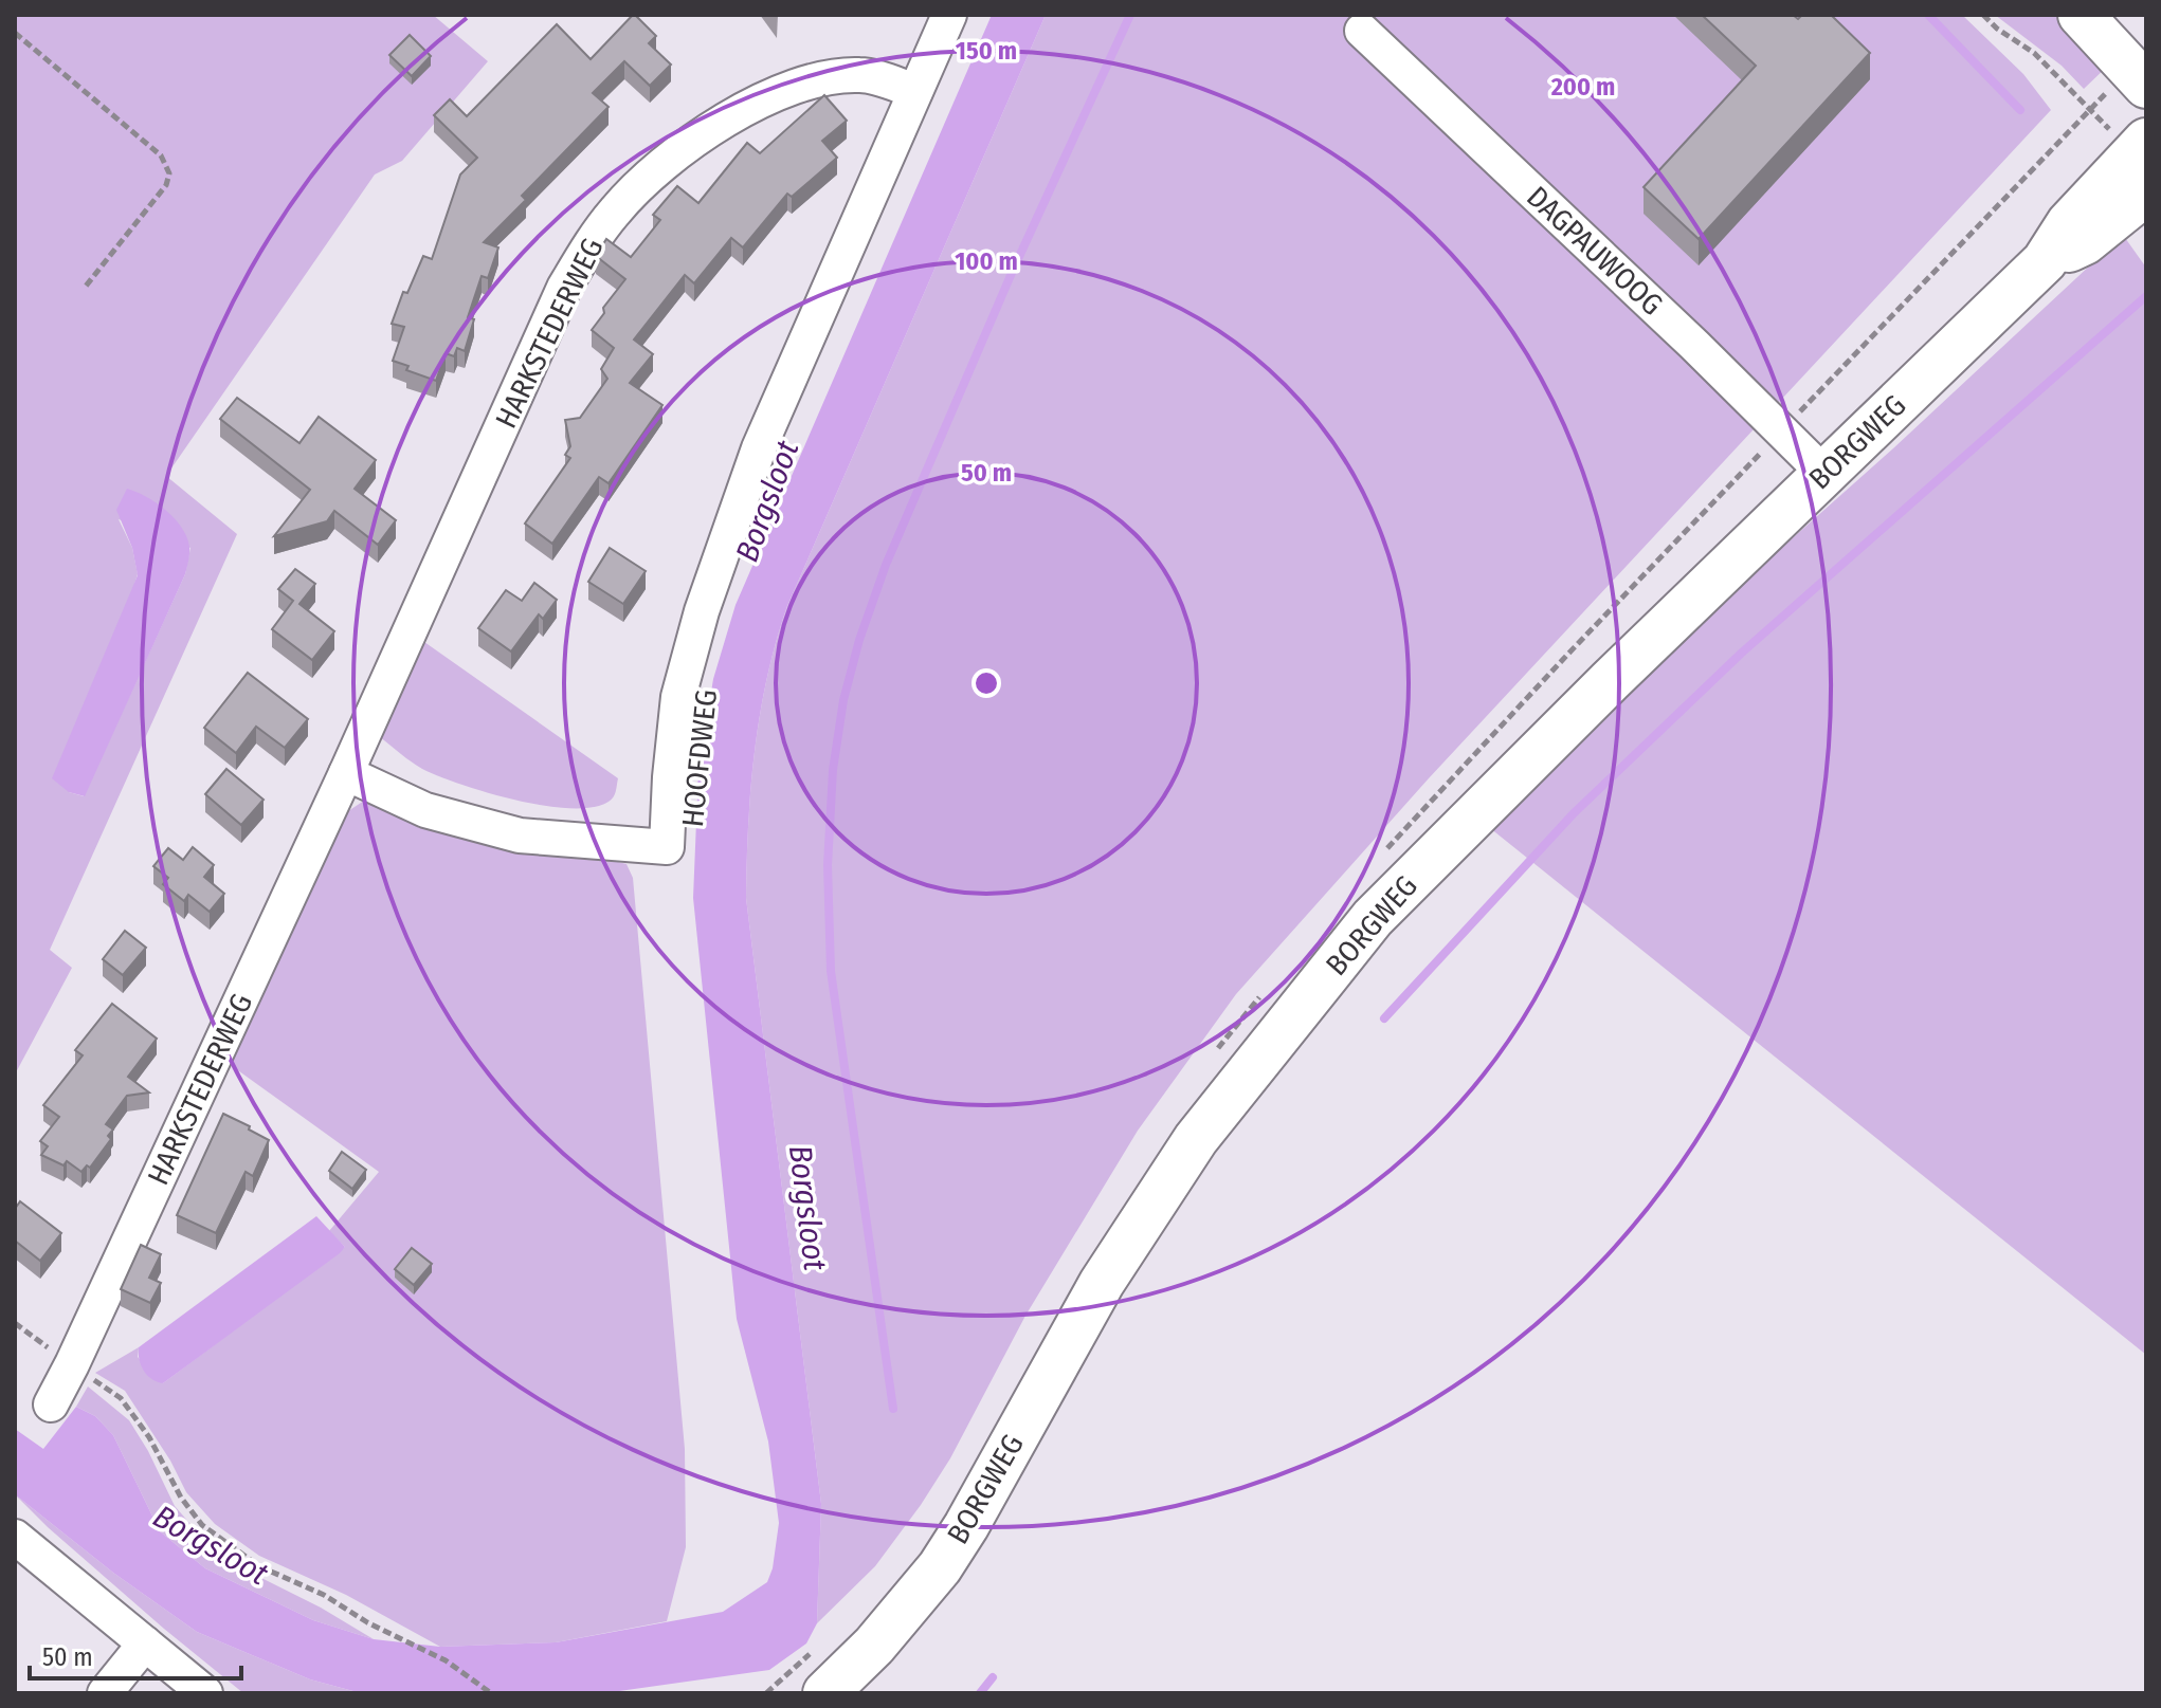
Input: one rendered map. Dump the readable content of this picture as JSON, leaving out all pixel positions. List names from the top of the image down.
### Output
{
  "streets": {
    "main road": ["BORGWEG"],
    "street": ["DAGPAUWOOG", "HARKSTEDERWEG", "HOOFDWEG"]
  },
  "crossings": [
    ["DAGPAUWOOG", "BORGWEG"],
    ["HARKSTEDERWEG", "HOOFDWEG"]
  ],
  "water": ["Borgsloot"],
  "scale_bar": "50 m",
  "rings": [
    "150 m",
    "200 m",
    "100 m",
    "50 m"
  ]
}
